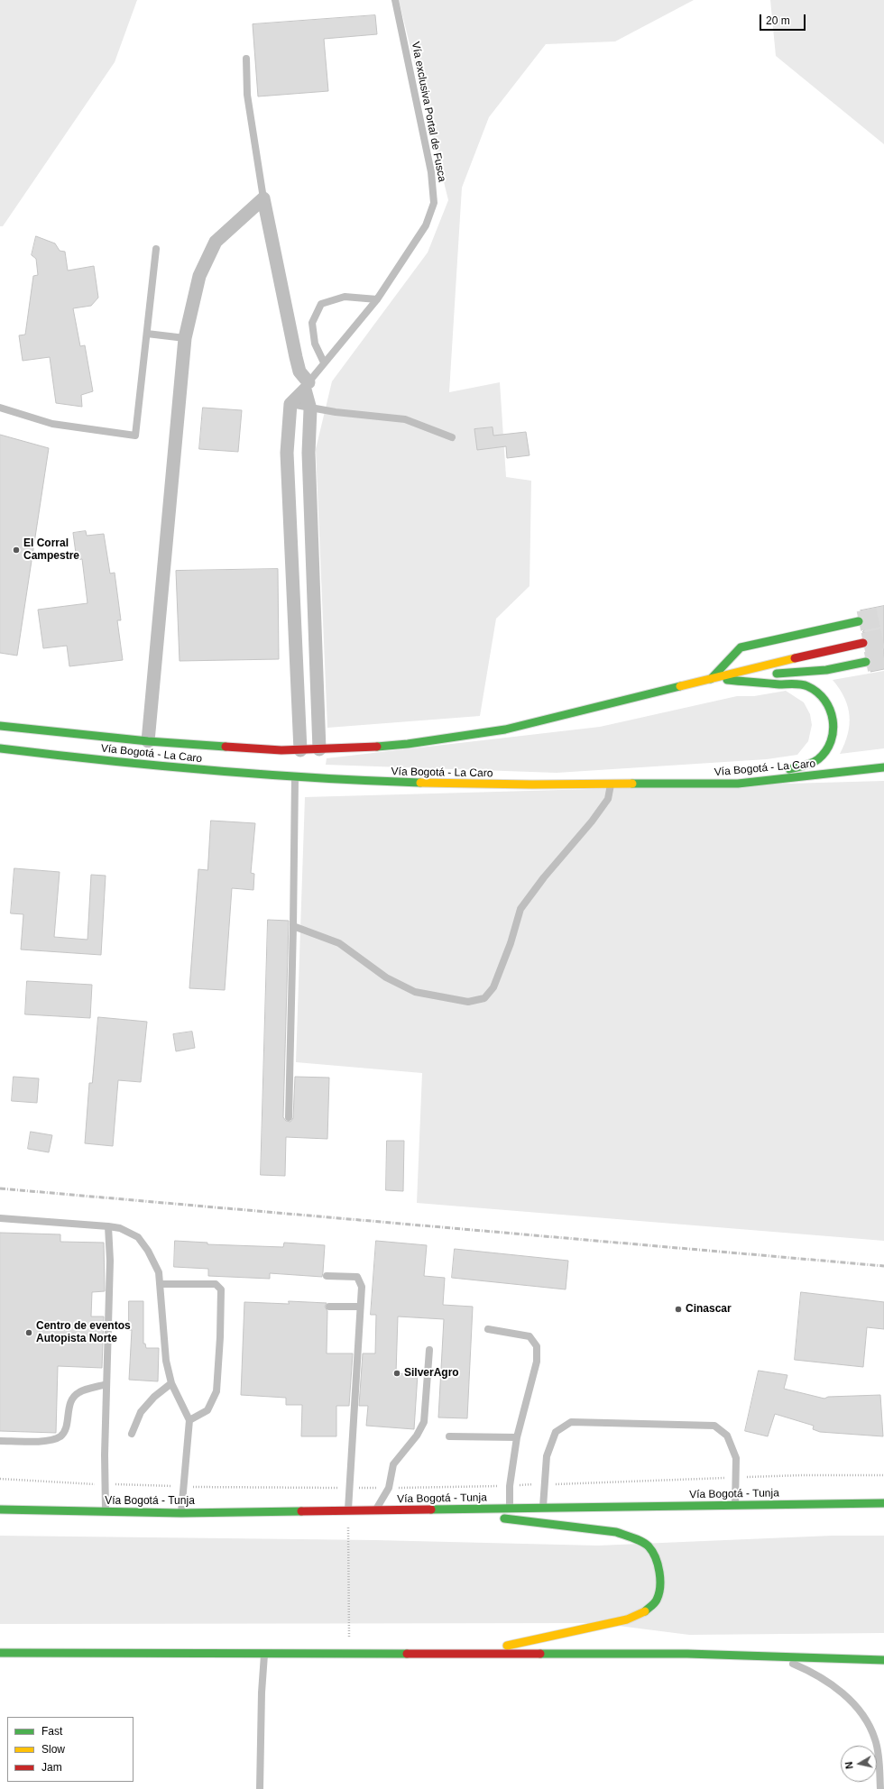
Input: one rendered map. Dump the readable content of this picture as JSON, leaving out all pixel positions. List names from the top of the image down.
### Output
{
  "streets": {
    "main road": ["Vía Bogotá - La Caro", "Vía Bogotá - Tunja"],
    "lane": ["Vía exclusiva Portal de Fusca"]
  },
  "places": [
    "El Corral Campestre",
    "Cinascar",
    "Centro de eventos Autopista Norte",
    "SilverAgro"
  ],
  "legend": ["Fast", "Slow", "Jam"],
  "scale_bar": "20 m",
  "north": "left"
}
